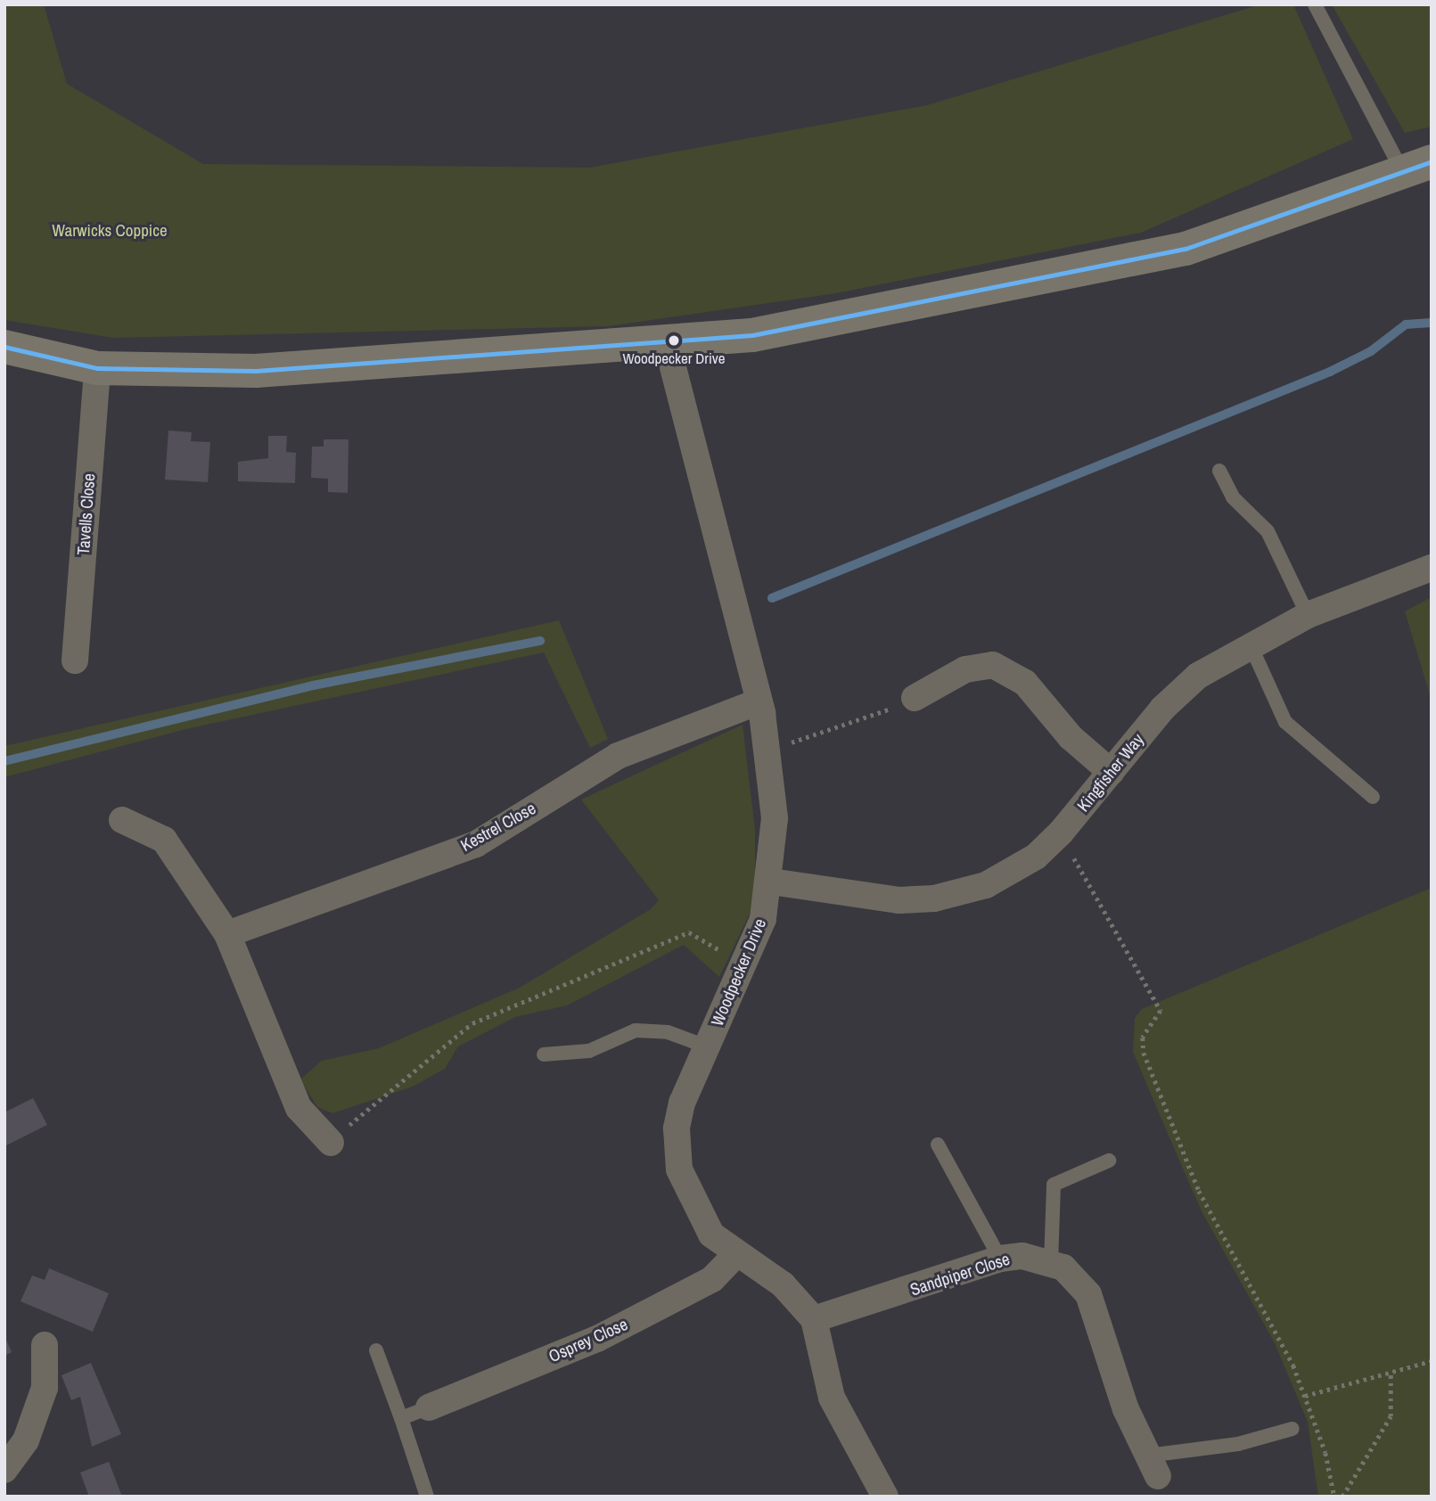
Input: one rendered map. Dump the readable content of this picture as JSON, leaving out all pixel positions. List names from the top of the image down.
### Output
{
  "streets": {
    "street": [
      "Tavells Close",
      "Kingfisher Way",
      "Kestrel Close",
      "Woodpecker Drive",
      "Sandpiper Close",
      "Osprey Close"
    ]
  },
  "crossings": [
    ["Kingfisher Way", "Woodpecker Drive"],
    ["Kestrel Close", "Woodpecker Drive"],
    ["Woodpecker Drive", "Sandpiper Close"],
    ["Woodpecker Drive", "Osprey Close"]
  ],
  "parks": ["Warwicks Coppice"],
  "places": ["Woodpecker Drive"]
}
